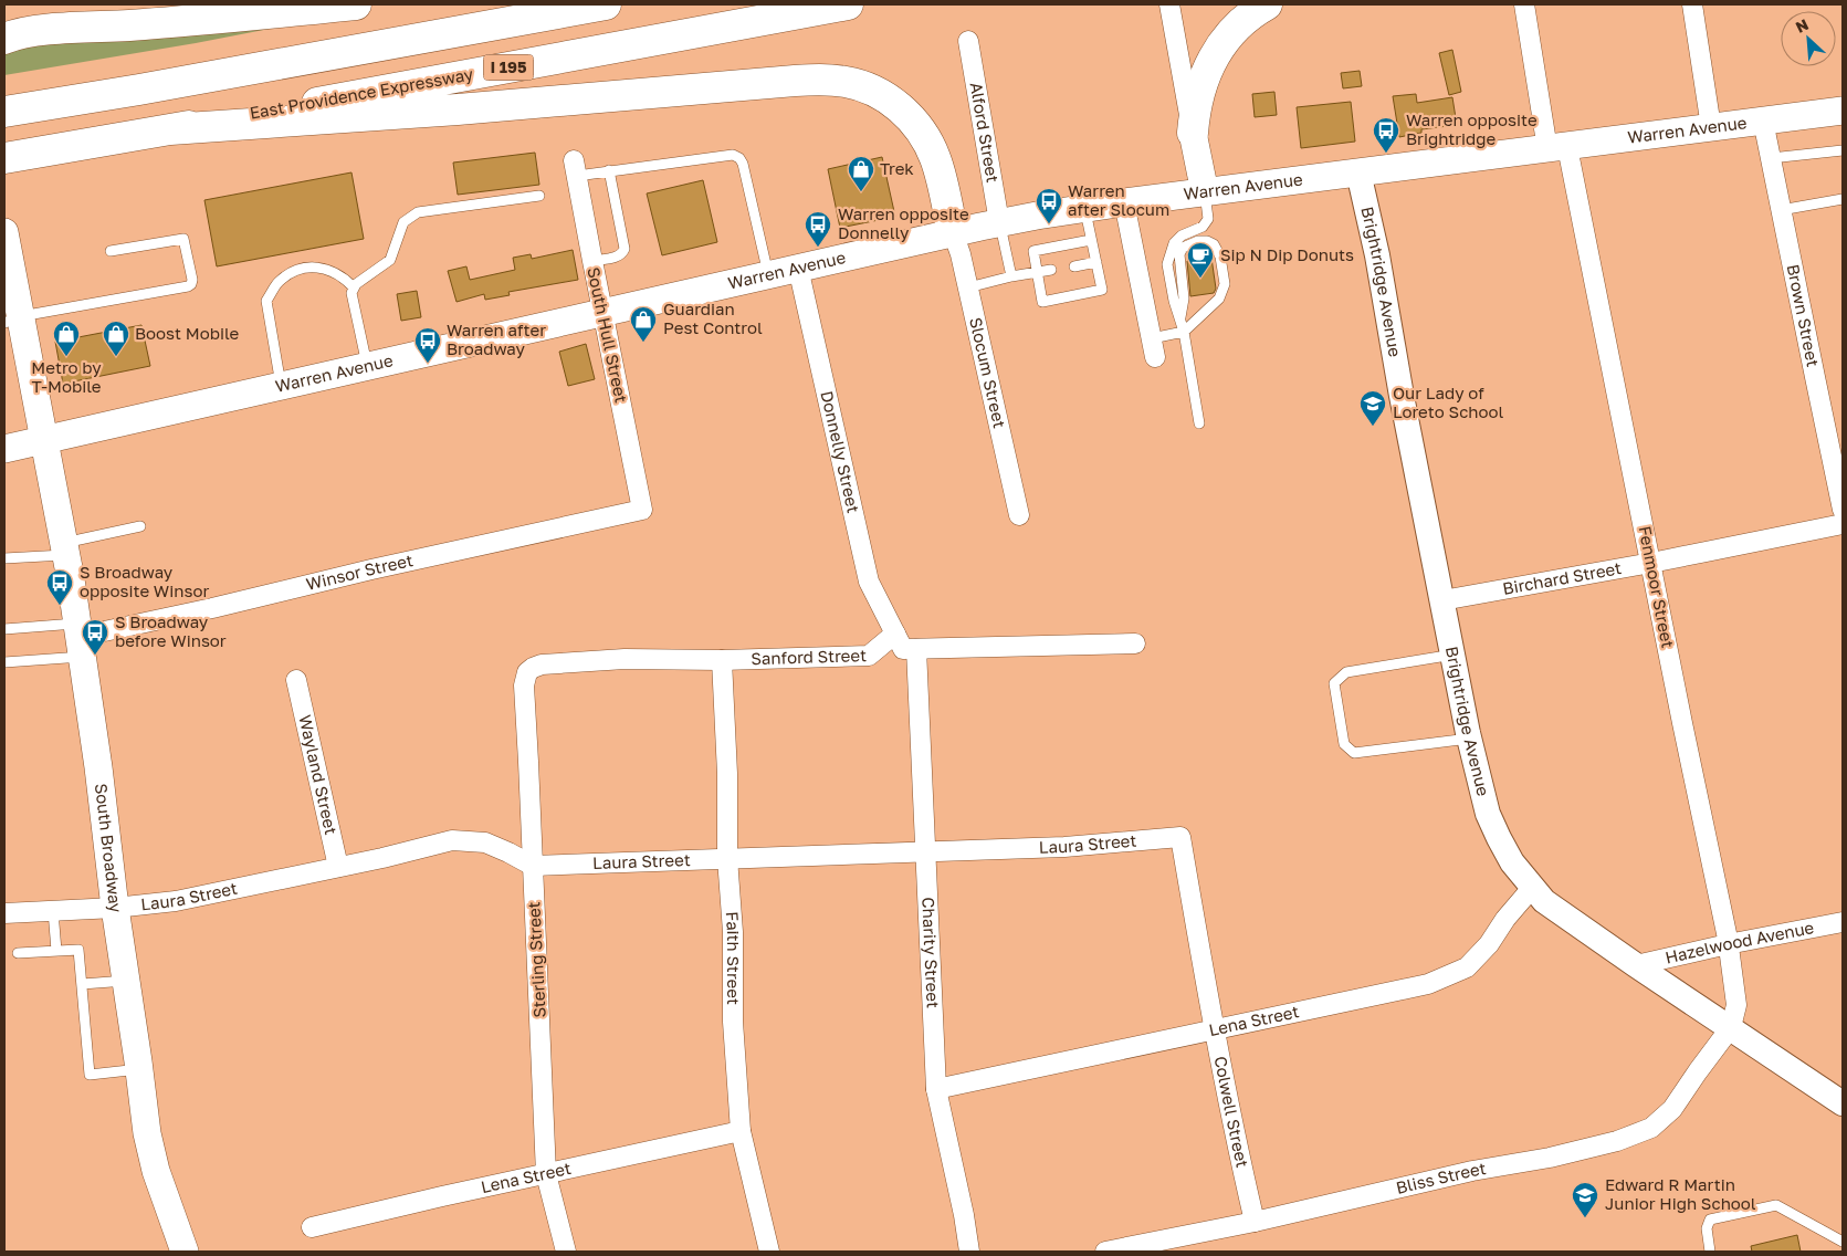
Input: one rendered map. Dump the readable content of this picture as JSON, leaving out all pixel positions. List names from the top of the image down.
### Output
{
  "streets": {
    "highway": ["I 195", "East Providence Expressway"],
    "main road": ["Warren Avenue", "South Broadway"],
    "street": [
      "Alford Street",
      "Brightridge Avenue",
      "Brown Street",
      "South Hull Street",
      "Slocum Street",
      "Donnelly Street",
      "Winsor Street",
      "Birchard Street",
      "Fenmoor Street",
      "Sanford Street",
      "Wayland Street",
      "Laura Street",
      "Hazelwood Avenue",
      "Charity Street",
      "Faith Street",
      "Sterling Street",
      "Lena Street",
      "Colwell Street",
      "Bliss Street"
    ]
  },
  "crossings": [
    ["Warren Avenue", "Alford Street"],
    ["Warren Avenue", "Brightridge Avenue"],
    ["Warren Avenue", "Brown Street"],
    ["Warren Avenue", "South Hull Street"],
    ["Warren Avenue", "Slocum Street"],
    ["Warren Avenue", "Donnelly Street"],
    ["Warren Avenue", "Fenmoor Street"],
    ["Warren Avenue", "South Broadway"],
    ["Brightridge Avenue", "Birchard Street"],
    ["Brightridge Avenue", "Fenmoor Street"],
    ["Brightridge Avenue", "Hazelwood Avenue"],
    ["Brightridge Avenue", "Lena Street"],
    ["Brightridge Avenue", "Bliss Street"],
    ["South Hull Street", "Winsor Street"],
    ["Donnelly Street", "Sanford Street"],
    ["Winsor Street", "South Broadway"],
    ["Birchard Street", "Fenmoor Street"],
    ["Fenmoor Street", "Hazelwood Avenue"],
    ["Fenmoor Street", "Bliss Street"],
    ["Sanford Street", "Faith Street"],
    ["Sanford Street", "Sterling Street"],
    ["Wayland Street", "Laura Street"],
    ["Laura Street", "South Broadway"],
    ["Laura Street", "Charity Street"],
    ["Laura Street", "Faith Street"],
    ["Laura Street", "Sterling Street"],
    ["Laura Street", "Colwell Street"],
    ["Charity Street", "Lena Street"],
    ["Faith Street", "Lena Street"],
    ["Sterling Street", "Lena Street"],
    ["Lena Street", "Colwell Street"],
    ["Colwell Street", "Bliss Street"]
  ],
  "places": {
    "bus stop": [
      "Warren opposite Brightridge",
      "Warren after Slocum",
      "Warren opposite Donnelly",
      "Warren after Broadway",
      "S Broadway opposite Winsor",
      "S Broadway before Winsor"
    ],
    "shop": [
      "Trek",
      "Guardian Pest Control",
      "Metro by T-Mobile",
      "Boost Mobile"
    ],
    "cafe": ["Sip N Dip Donuts"],
    "school or university": ["Our Lady of Loreto School", "Edward R Martin Junior High School"]
  },
  "north": "top left"
}
